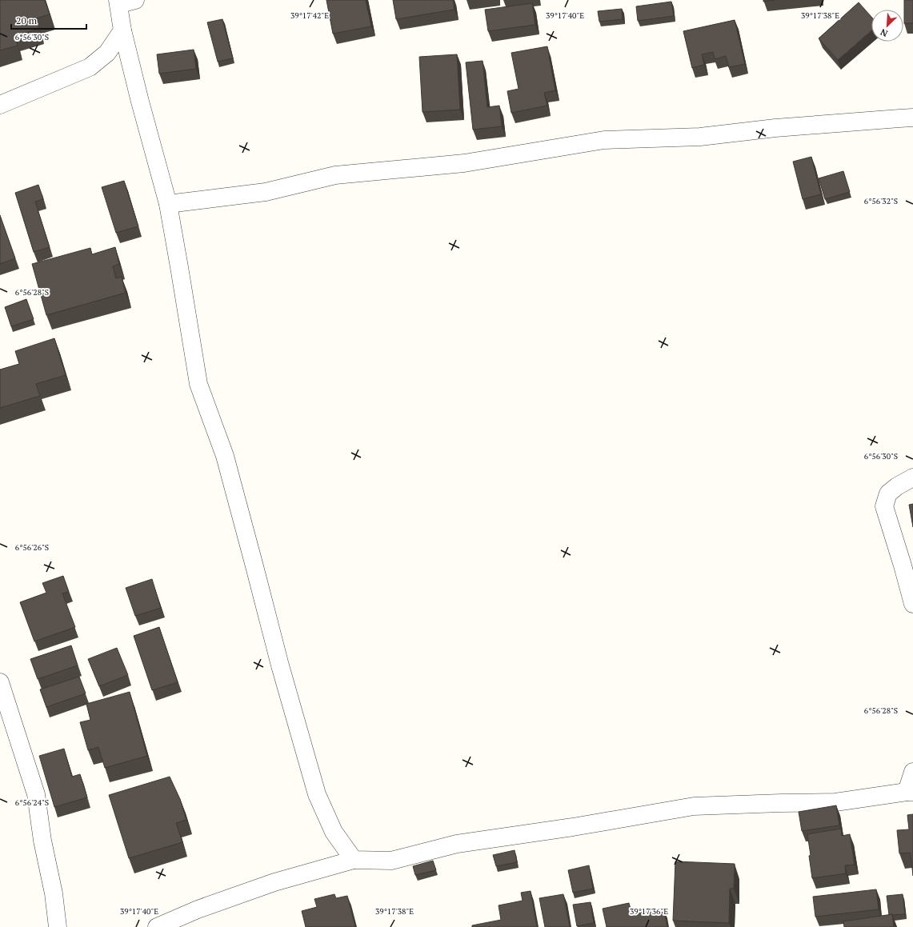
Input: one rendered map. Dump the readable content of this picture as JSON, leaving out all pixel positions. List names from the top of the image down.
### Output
{
  "scale_bar": "20 m",
  "north": "bottom left",
  "coordinates": [
    "39°17'42\"E",
    "39°17'40\"E",
    "39°17'38\"E",
    "6°56'30\"S",
    "6°56'32\"S",
    "6°56'28\"S",
    "6°56'26\"S",
    "6°56'24\"S",
    "39°17'36\"E"
  ]
}
